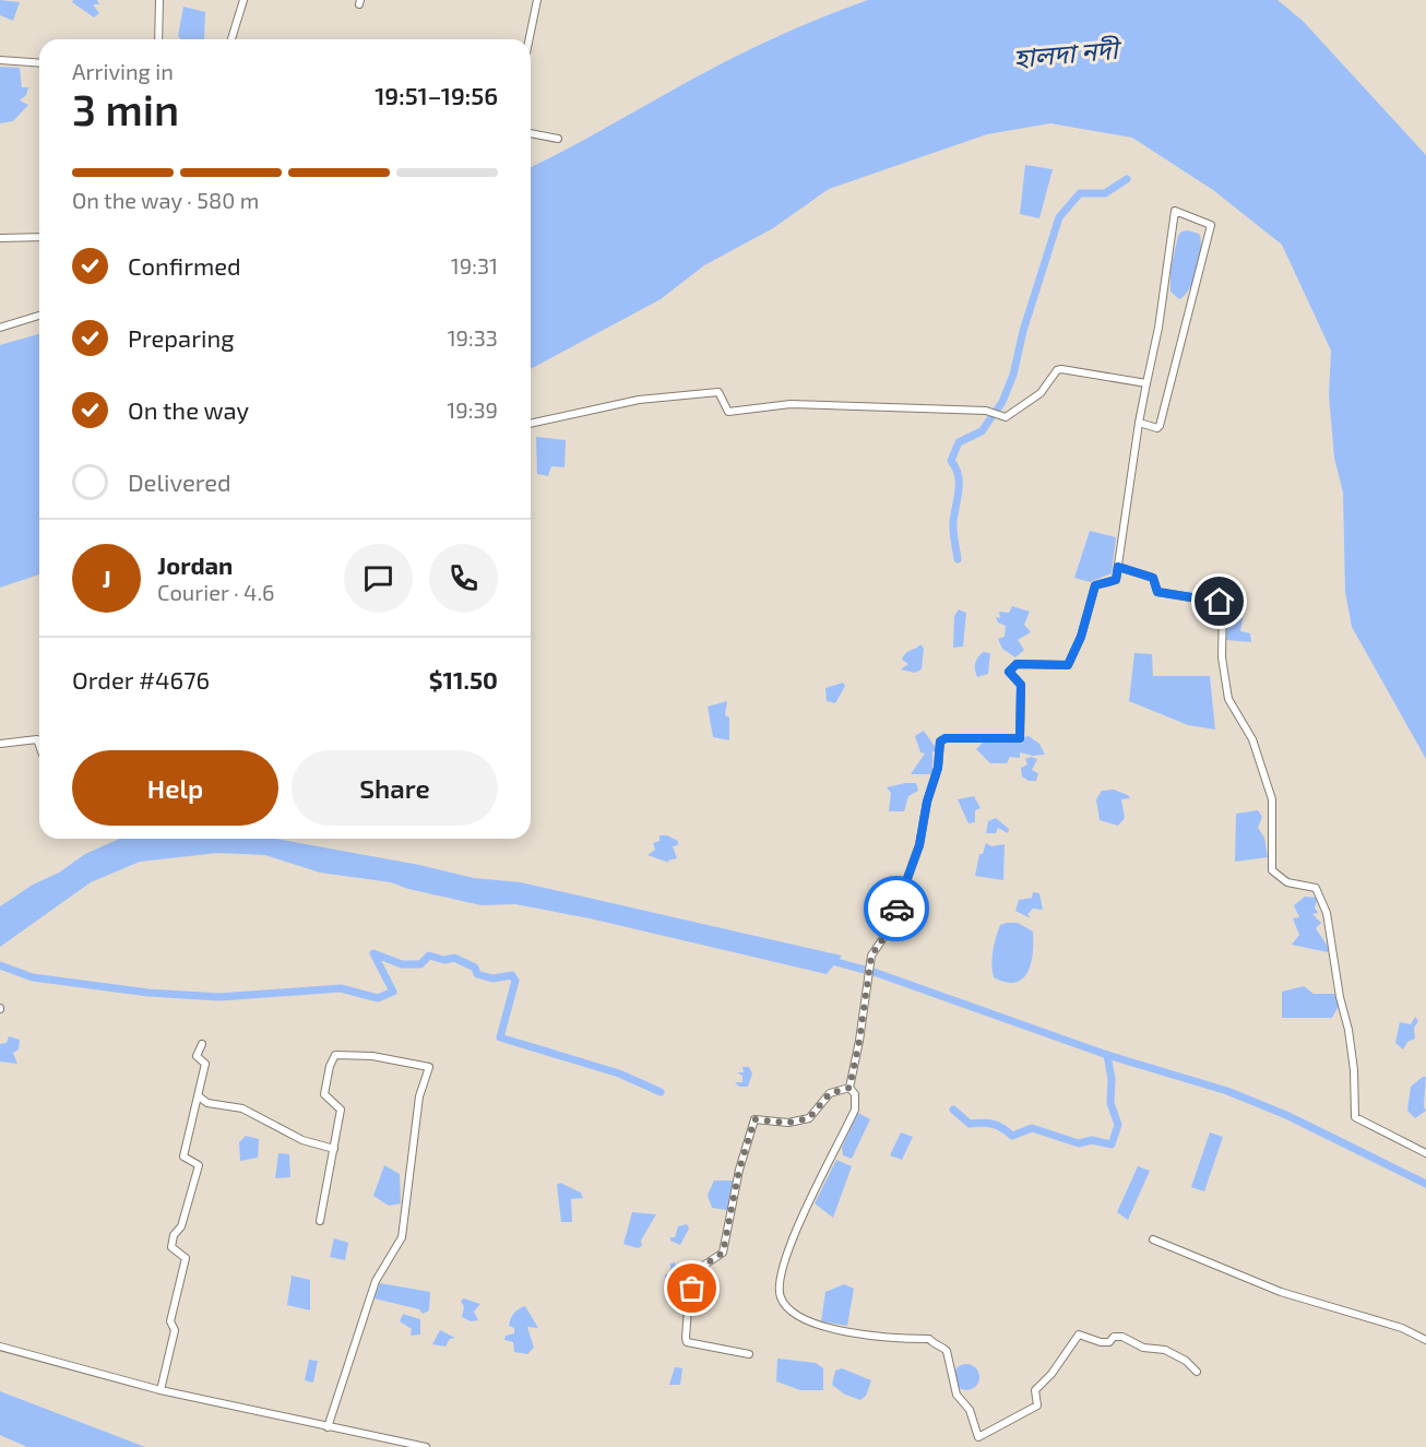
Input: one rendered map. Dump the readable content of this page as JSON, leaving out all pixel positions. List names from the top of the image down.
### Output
{
  "water": ["হালদা নদী"],
  "page": {
    "heading": ["3 min", "Arriving in", "19:51–19:56"],
    "panel": [
      "Jordan",
      "Courier · 4.6",
      "Order #4676",
      "$11.50"
    ],
    "bar": "On the way · 580 m",
    "list": [
      ["Confirmed", "19:31"],
      ["Preparing", "19:33"],
      ["On the way", "19:39"],
      "Delivered"
    ],
    "round": "J",
    "buttons": ["Help", "Share"]
  }
}
